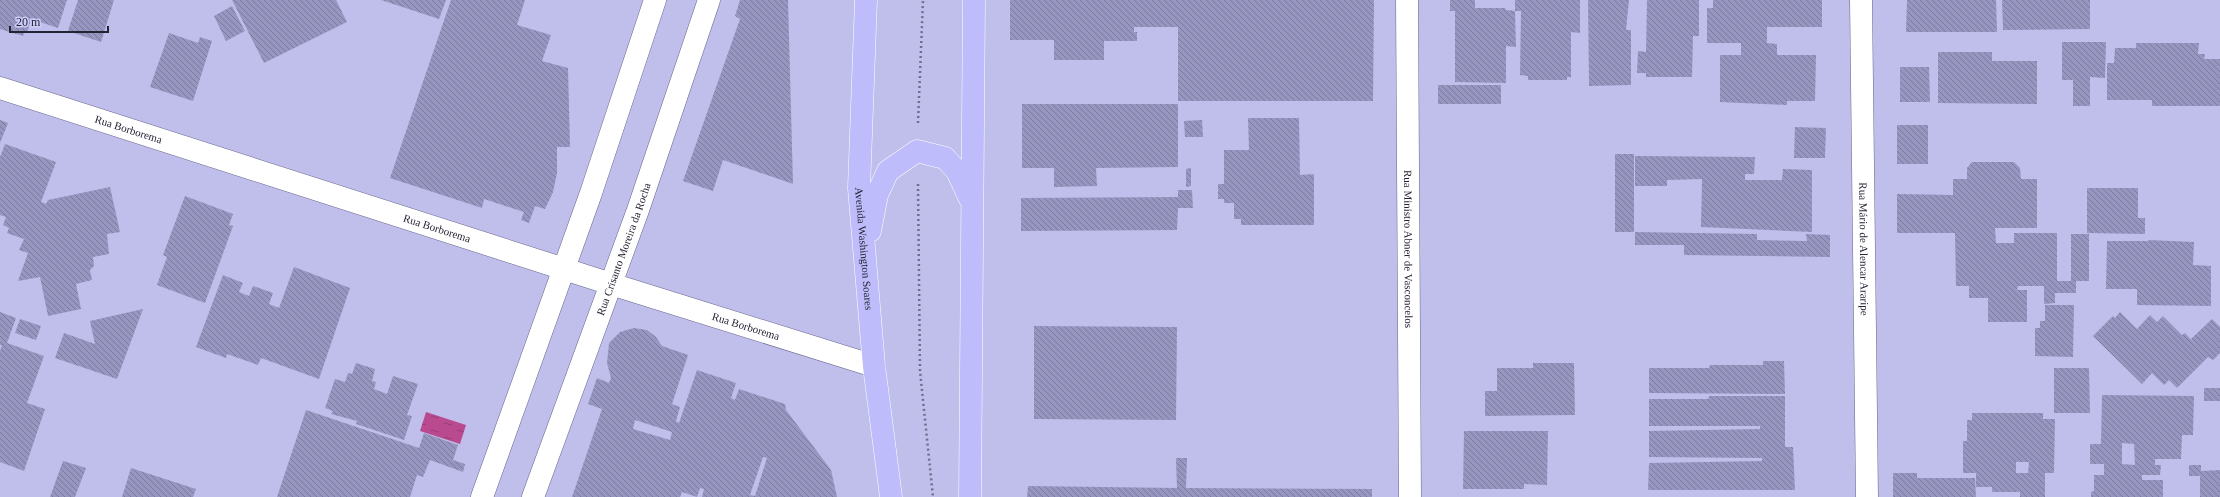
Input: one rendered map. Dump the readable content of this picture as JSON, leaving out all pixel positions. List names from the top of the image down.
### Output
{
  "streets": {
    "highway": ["Avenida Washington Soares"],
    "street": [
      "Rua Borborema",
      "Rua Mário de Alencar Araripe",
      "Rua Crisanto Moreira da Rocha",
      "Rua Ministro Abner de Vasconcelos"
    ]
  },
  "crossings": [
    ["Rua Borborema", "Rua Crisanto Moreira da Rocha"],
    ["Rua Borborema", "Avenida Washington Soares"]
  ],
  "scale_bar": "20 m"
}
